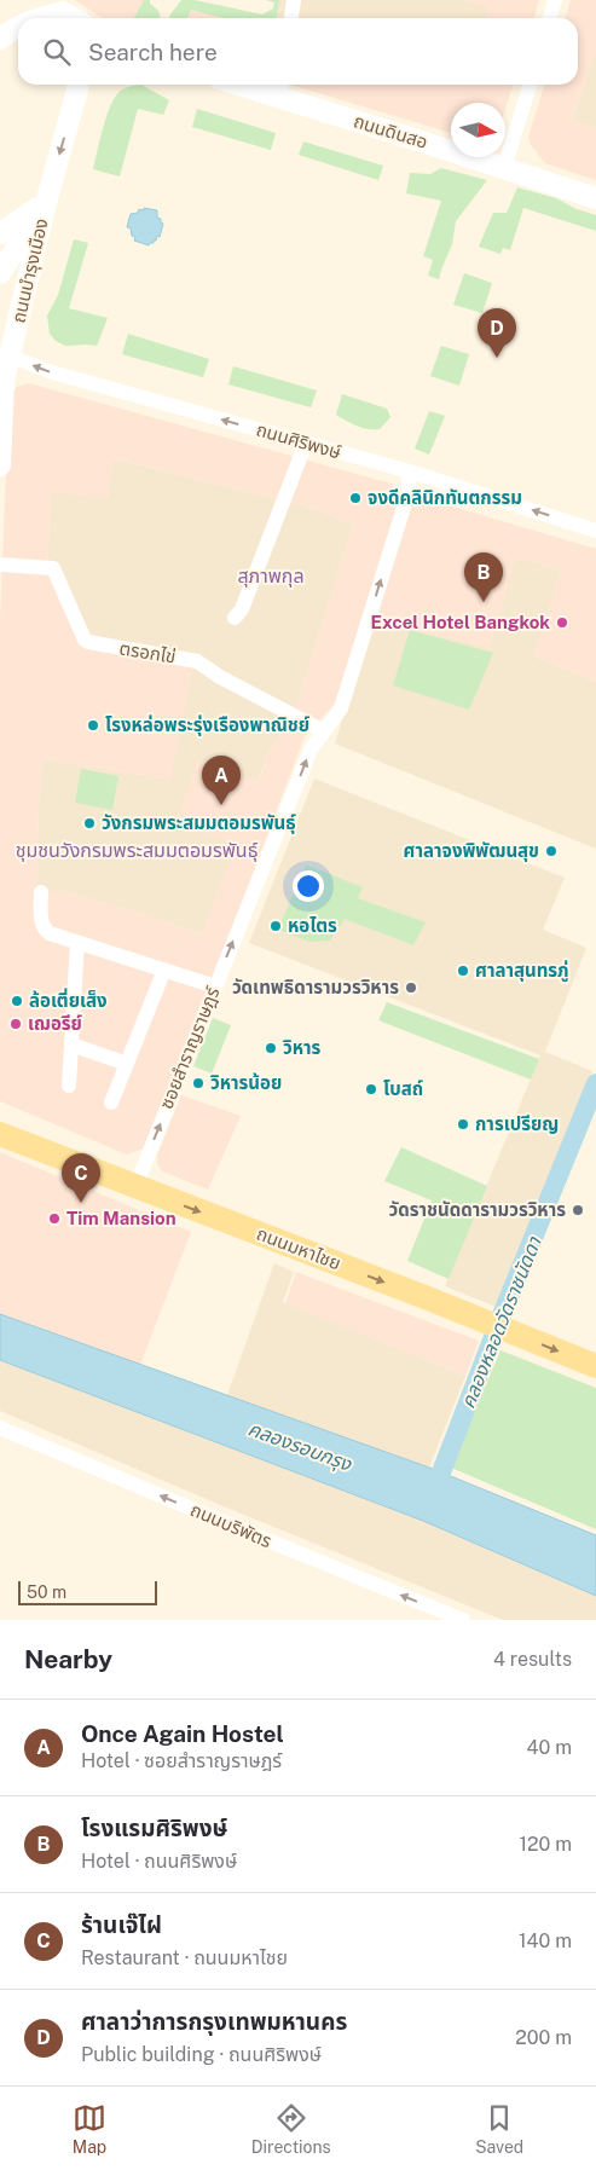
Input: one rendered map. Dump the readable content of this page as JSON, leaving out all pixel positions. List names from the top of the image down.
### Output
{
  "streets": {
    "main road": ["ถนนดินสอ", "ถนนบำรุงเมือง", "ถนนมหาไชย"],
    "street": [
      "ถนนศิริพงษ์",
      "ตรอกไข่",
      "ซอยสำราญราษฎร์",
      "ถนนบริพัตร"
    ]
  },
  "crossings": [
    ["ถนนบำรุงเมือง", "ถนนศิริพงษ์"],
    ["ถนนศิริพงษ์", "ซอยสำราญราษฎร์"],
    ["ตรอกไข่", "ซอยสำราญราษฎร์"],
    ["ซอยสำราญราษฎร์", "ถนนมหาไชย"]
  ],
  "one_way": ["ถนนศิริพงษ์", "ถนนมหาไชย", "ถนนบริพัตร"],
  "districts": ["สุภาพกุล", "ชุมชนวังกรมพระสมมตอมรพันธุ์"],
  "water": ["คลองหลอดวัดราชนัดดา", "คลองรอบกรุง"],
  "places": [
    "จงดีคลินิกทันตกรรม",
    "Excel Hotel Bangkok",
    "โรงหล่อพระรุ่งเรืองพาณิชย์",
    "วังกรมพระสมมตอมรพันธุ์",
    "ศาลาจงพิพัฒนสุข",
    "หอไตร",
    "ศาลาสุนทรภู่",
    "วัดเทพธิดารามวรวิหาร",
    "ล้อเตี่ยเส็ง",
    "เฌอรีย์",
    "วิหาร",
    "วิหารน้อย",
    "โบสถ์",
    "การเปรียญ",
    "วัดราชนัดดารามวรวิหาร",
    "Tim Mansion"
  ],
  "scale_bar": "50 m",
  "north": "right",
  "page": {
    "search": "Search here",
    "pins": [
      "D",
      "B",
      "A",
      "C"
    ],
    "scale": "50 m",
    "heading": ["Nearby", "4 results"],
    "list": [
      {
        "mark": "A",
        "name": "Once Again Hostel",
        "note": "Hotel · ซอยสำราญราษฎร์",
        "value": "40 m"
      },
      {
        "mark": "B",
        "name": "โรงแรมศิริพงษ์",
        "note": "Hotel · ถนนศิริพงษ์",
        "value": "120 m"
      },
      {
        "mark": "C",
        "name": "ร้านเจ๊ไฝ",
        "note": "Restaurant · ถนนมหาไชย",
        "value": "140 m"
      },
      {
        "mark": "D",
        "name": "ศาลาว่าการกรุงเทพมหานคร",
        "note": "Public building · ถนนศิริพงษ์",
        "value": "200 m"
      }
    ],
    "nav": ["Map", "Directions", "Saved"]
  }
}
